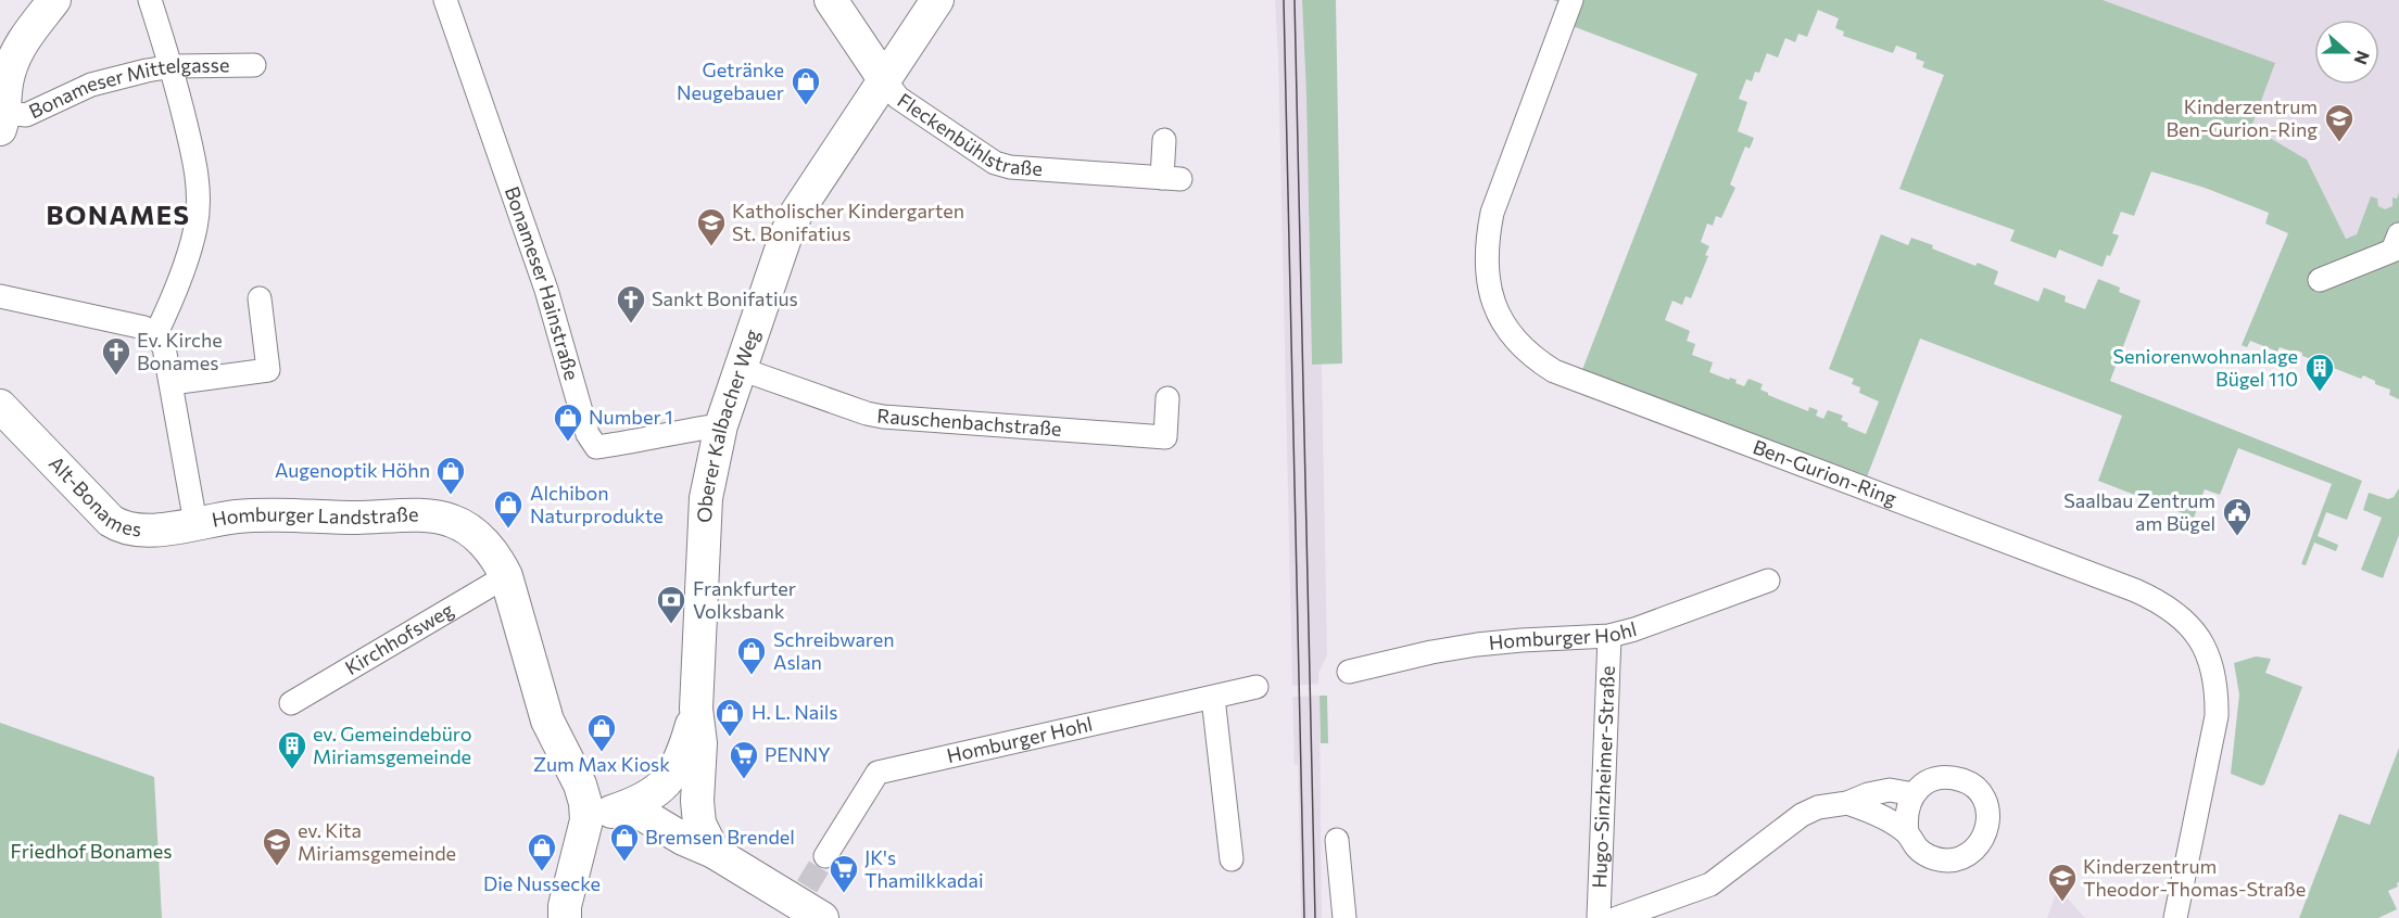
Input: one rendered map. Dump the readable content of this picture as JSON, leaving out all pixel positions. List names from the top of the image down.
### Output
{
  "streets": {
    "street": [
      "Bonameser Mittelgasse",
      "Fleckenbühlstraße",
      "Bonameser Hainstraße",
      "Rauschenbachstraße",
      "Oberer Kalbacher Weg",
      "Ben-Gurion-Ring",
      "Alt-Bonames",
      "Homburger Landstraße",
      "Homburger Hohl",
      "Kirchhofsweg",
      "Hugo-Sinzheimer-Straße"
    ]
  },
  "crossings": [
    ["Fleckenbühlstraße", "Oberer Kalbacher Weg"],
    ["Bonameser Hainstraße", "Oberer Kalbacher Weg"],
    ["Rauschenbachstraße", "Oberer Kalbacher Weg"],
    ["Oberer Kalbacher Weg", "Homburger Landstraße"],
    ["Alt-Bonames", "Homburger Landstraße"],
    ["Homburger Landstraße", "Kirchhofsweg"],
    ["Homburger Hohl", "Hugo-Sinzheimer-Straße"]
  ],
  "districts": ["BONAMES"],
  "parks": ["Friedhof Bonames"],
  "places": {
    "shop": [
      "Getränke Neugebauer",
      "Number 1",
      "Augenoptik Höhn",
      "Alchibon Naturprodukte",
      "Schreibwaren Aslan",
      "H. L. Nails",
      "Zum Max Kiosk",
      "Bremsen Brendel",
      "Die Nussecke"
    ],
    "school or university": [
      "Kinderzentrum Ben-Gurion-Ring",
      "Katholischer Kindergarten St. Bonifatius",
      "ev. Kita Miriamsgemeinde",
      "Kinderzentrum Theodor-Thomas-Straße"
    ],
    "church": ["Sankt Bonifatius", "Ev. Kirche Bonames"],
    "building": ["Seniorenwohnanlage Bügel 110", "ev. Gemeindebüro Miriamsgemeinde"],
    "public building": ["Saalbau Zentrum am Bügel"],
    "bank": ["Frankfurter Volksbank"],
    "supermarket": ["PENNY", "JK's Thamilkkadai"]
  },
  "north": "right"
}
